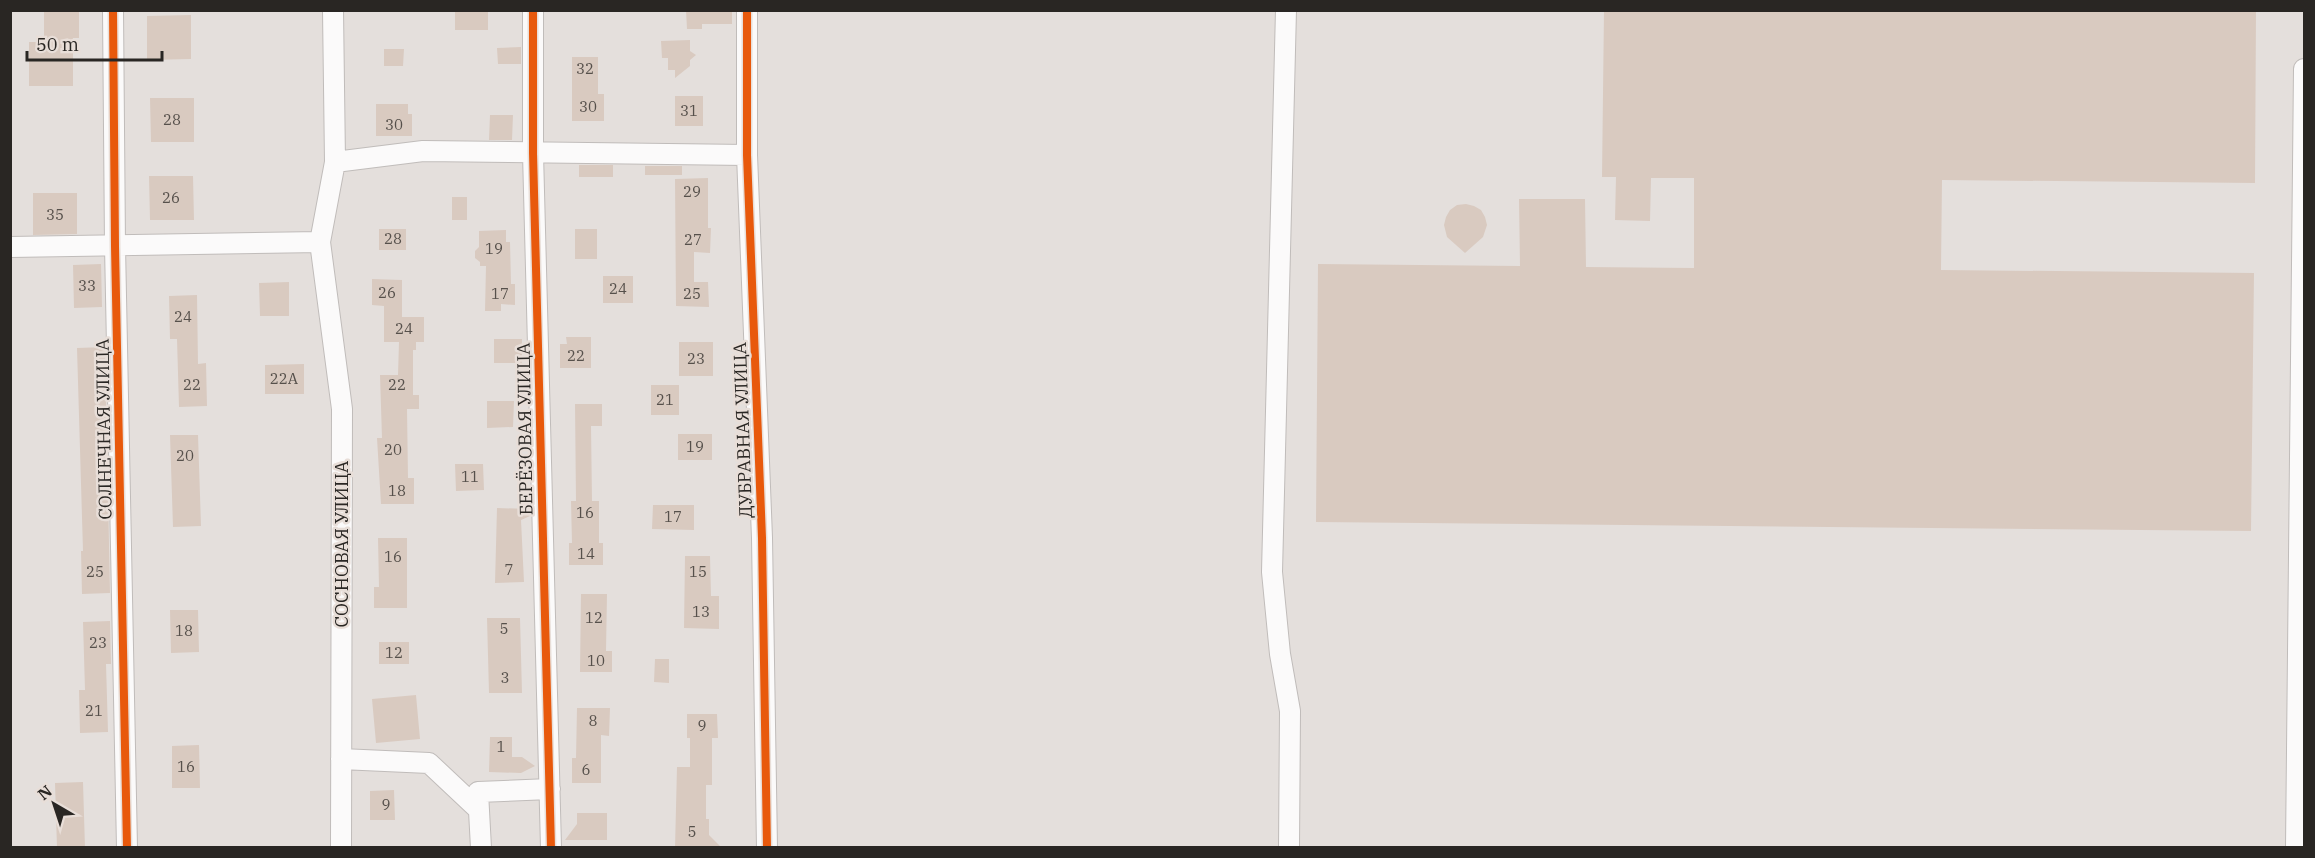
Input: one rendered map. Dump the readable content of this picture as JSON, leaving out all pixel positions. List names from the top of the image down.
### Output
{
  "streets": {
    "street": [
      "СОЛНЕЧНАЯ УЛИЦА",
      "БЕРЁЗОВАЯ УЛИЦА",
      "ДУБРАВНАЯ УЛИЦА",
      "СОСНОВАЯ УЛИЦА"
    ]
  },
  "house_numbers": [
    "32",
    "30",
    "31",
    "28",
    "30",
    "29",
    "26",
    "35",
    "28",
    "27",
    "19",
    "33",
    "24",
    "26",
    "17",
    "25",
    "24",
    "24",
    "22",
    "23",
    "22А",
    "22",
    "22",
    "21",
    "19",
    "20",
    "20",
    "11",
    "18",
    "16",
    "17",
    "14",
    "16",
    "7",
    "25",
    "15",
    "13",
    "12",
    "5",
    "18",
    "23",
    "12",
    "10",
    "3",
    "21",
    "8",
    "9",
    "1",
    "16",
    "6",
    "9",
    "5"
  ],
  "scale_bar": "50 m",
  "north": "top left"
}
